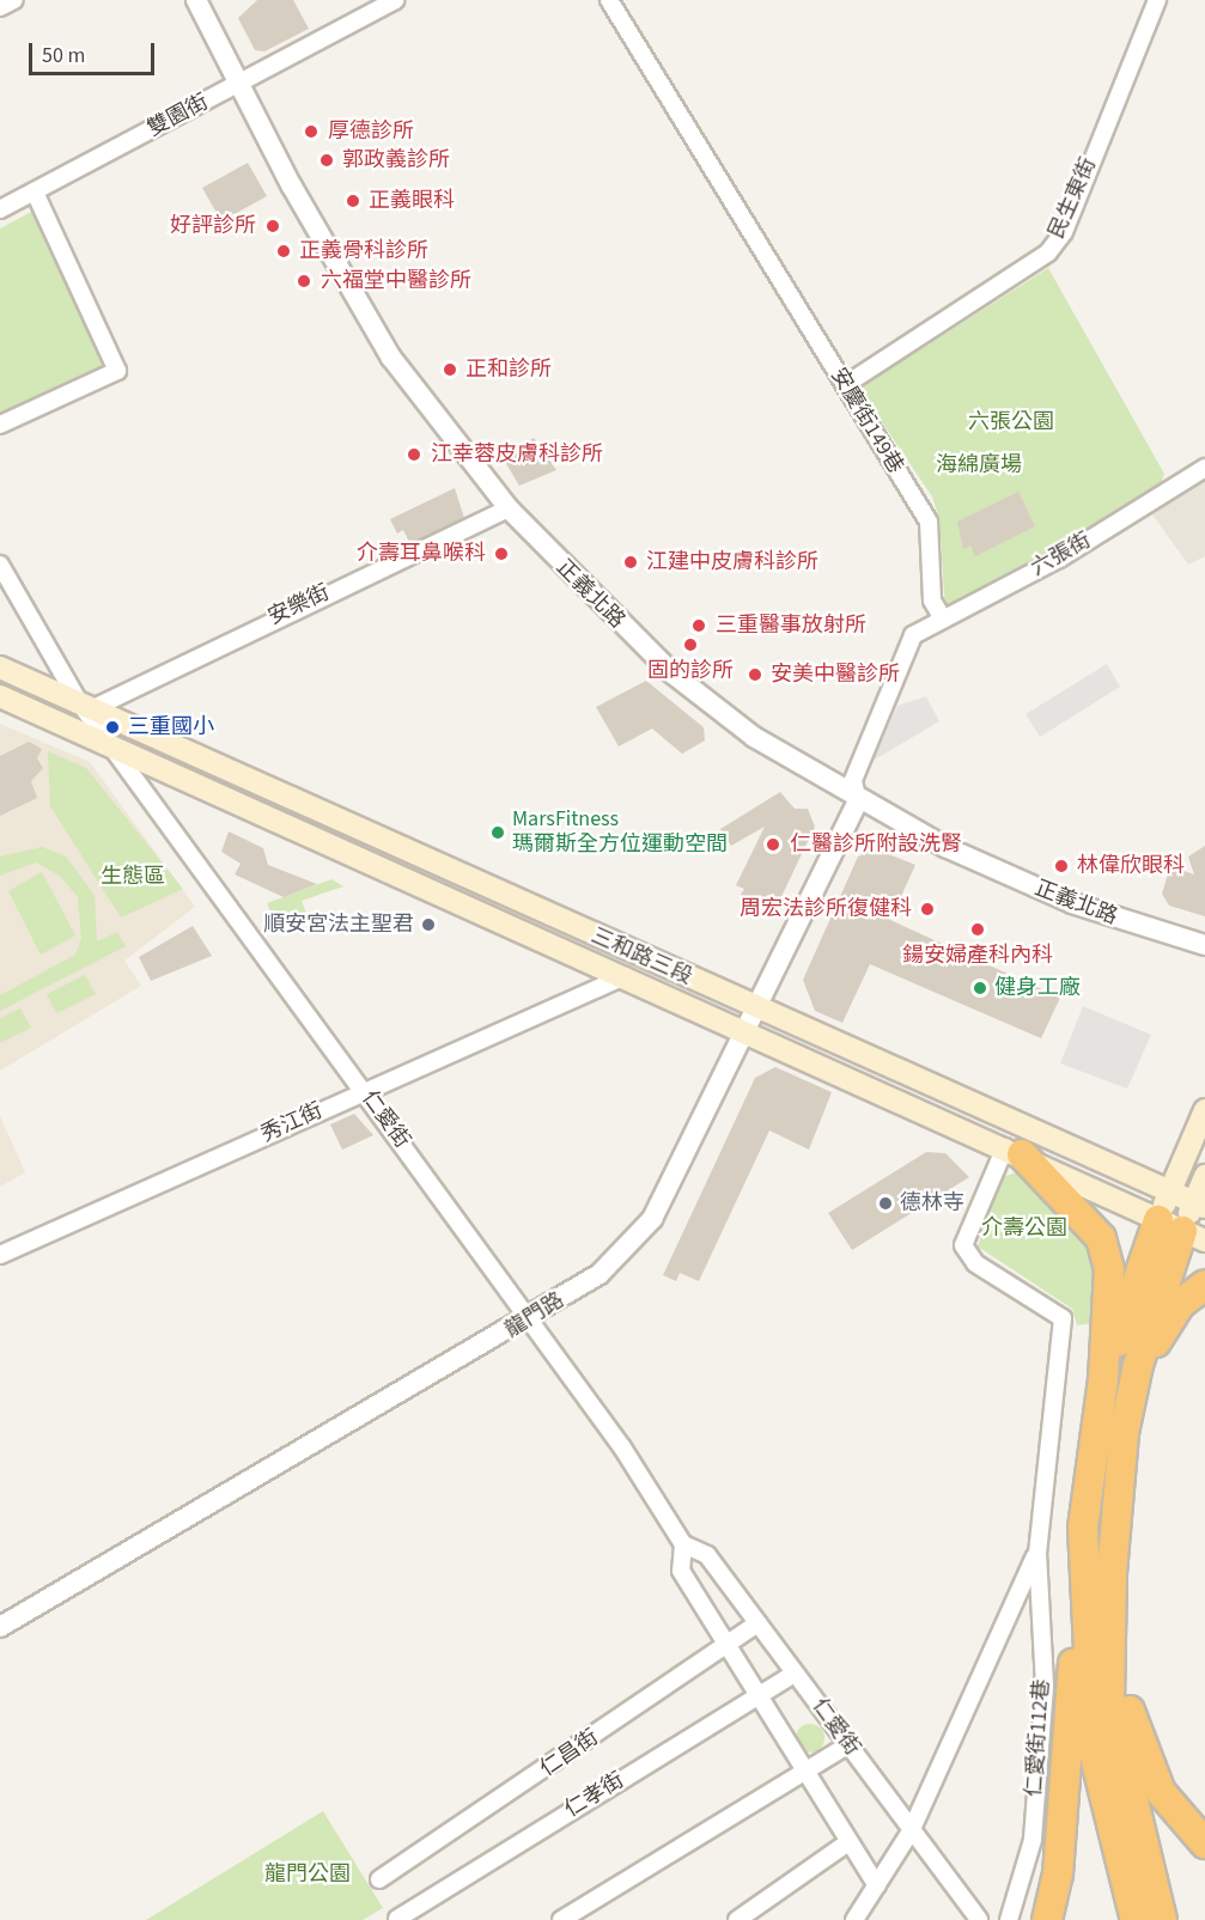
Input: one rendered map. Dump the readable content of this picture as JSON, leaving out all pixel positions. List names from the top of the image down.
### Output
{
  "streets": {
    "main road": ["三和路三段"],
    "street": [
      "雙園街",
      "民生東街",
      "安慶街149巷",
      "六張街",
      "正義北路",
      "安樂街",
      "仁愛街",
      "秀江街",
      "龍門路",
      "仁愛街112巷",
      "仁昌街",
      "仁孝街"
    ]
  },
  "crossings": [
    ["雙園街", "正義北路"],
    ["民生東街", "安慶街149巷"],
    ["安慶街149巷", "六張街"],
    ["六張街", "正義北路"],
    ["六張街", "龍門路"],
    ["正義北路", "安樂街"],
    ["正義北路", "龍門路"],
    ["安樂街", "三和路三段"],
    ["安樂街", "仁愛街"],
    ["三和路三段", "仁愛街"],
    ["三和路三段", "秀江街"],
    ["三和路三段", "龍門路"],
    ["仁愛街", "秀江街"],
    ["仁愛街", "龍門路"],
    ["仁愛街", "仁昌街"],
    ["仁愛街", "仁孝街"]
  ],
  "parks": [
    "六張公園",
    "海綿廣場",
    "生態區",
    "介壽公園",
    "龍門公園"
  ],
  "places": [
    "厚德診所",
    "郭政義診所",
    "正義眼科",
    "好評診所",
    "正義骨科診所",
    "六福堂中醫診所",
    "正和診所",
    "江幸蓉皮膚科診所",
    "介壽耳鼻喉科",
    "江建中皮膚科診所",
    "三重醫事放射所",
    "固的診所",
    "安美中醫診所",
    "三重國小",
    "MarsFitness 瑪爾斯全方位運動空間",
    "仁醫診所附設洗腎",
    "林偉欣眼科",
    "周宏法診所復健科",
    "順安宮法主聖君",
    "鍚安婦產科內科",
    "健身工廠",
    "德林寺"
  ],
  "scale_bar": "50 m"
}
